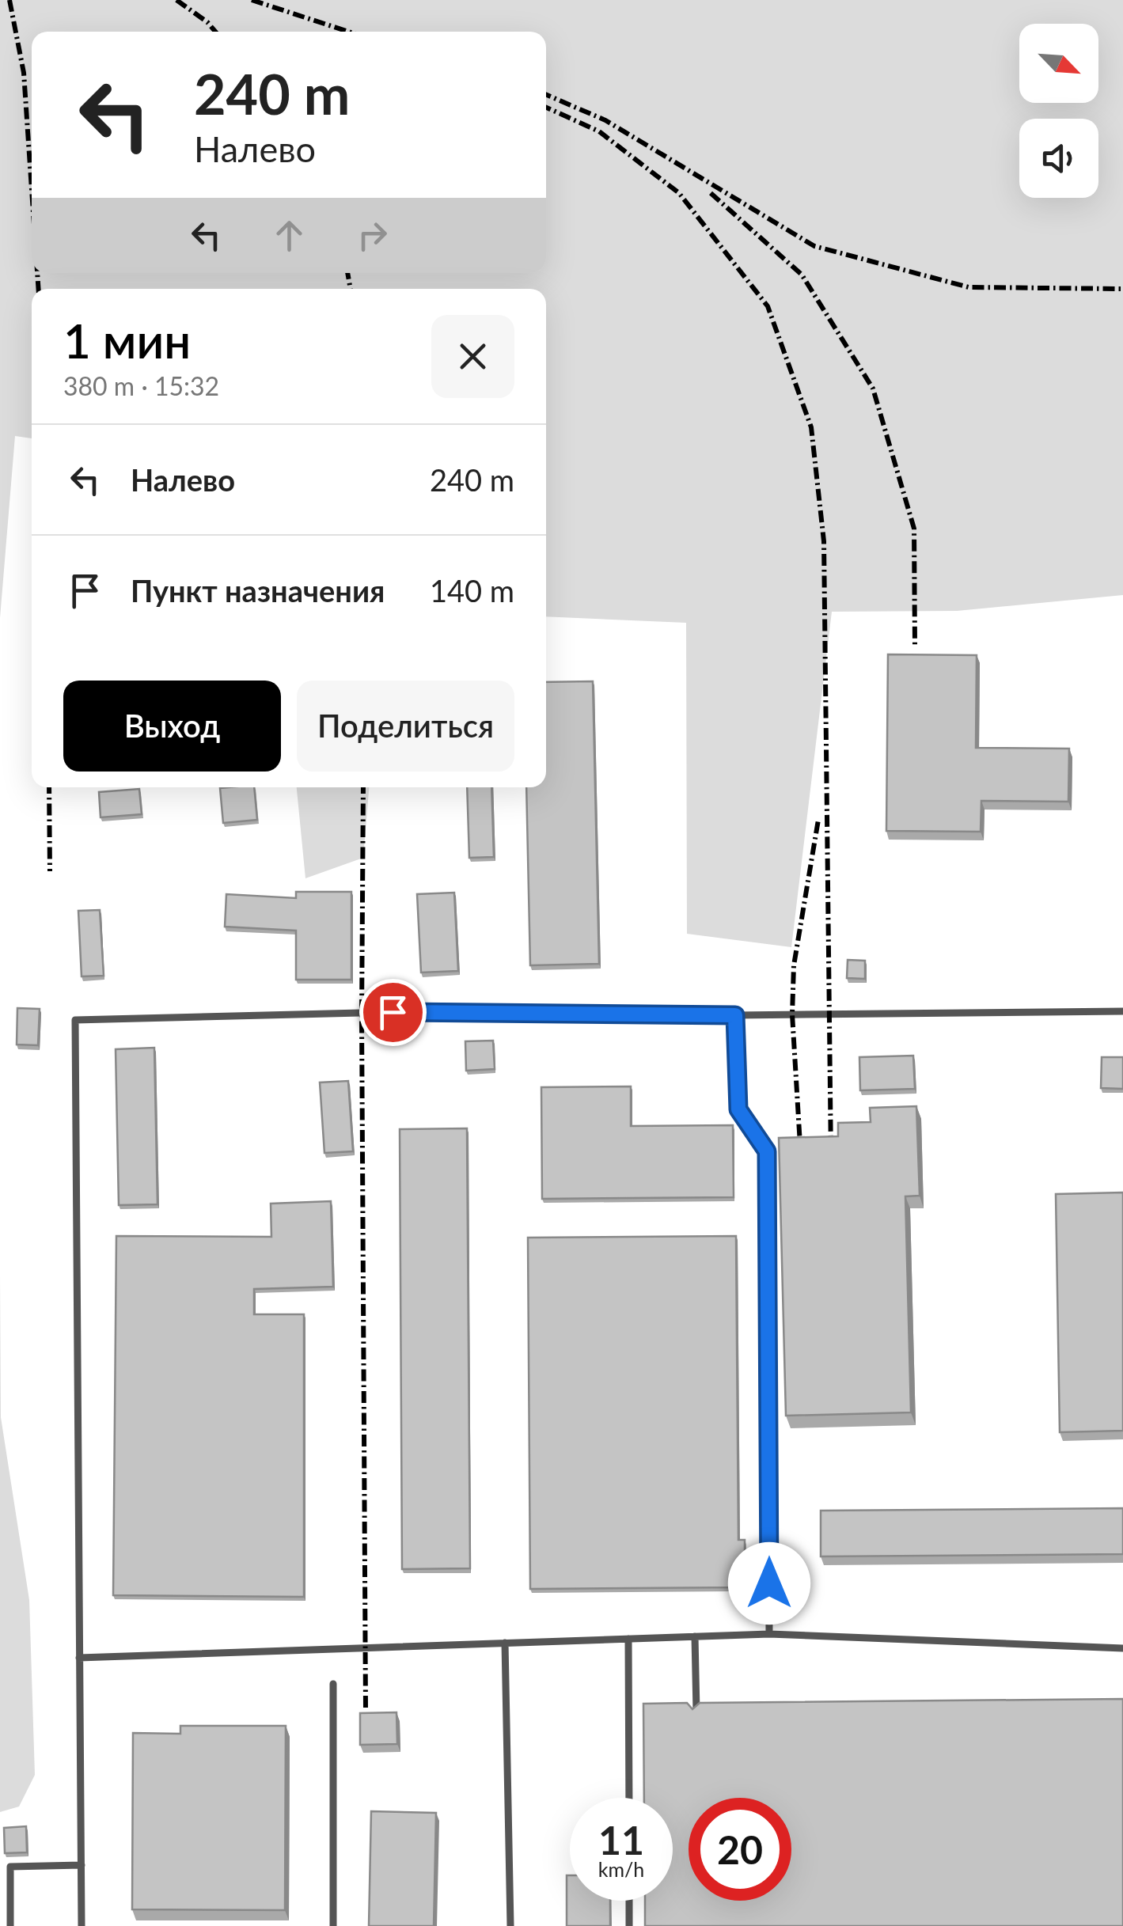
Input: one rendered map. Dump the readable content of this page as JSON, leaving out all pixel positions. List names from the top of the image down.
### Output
{
  "north": "bottom right",
  "page": {
    "turn": ["240 m", "Налево"],
    "heading": ["1 мин", "380 m · 15:32"],
    "list": [
      {
        "name": "Налево",
        "value": "240 m"
      },
      {
        "name": "Пункт назначения",
        "value": "140 m"
      }
    ],
    "buttons": ["Выход", "Поделиться"],
    "speed": "11 km/h",
    "limit": "20"
  }
}
